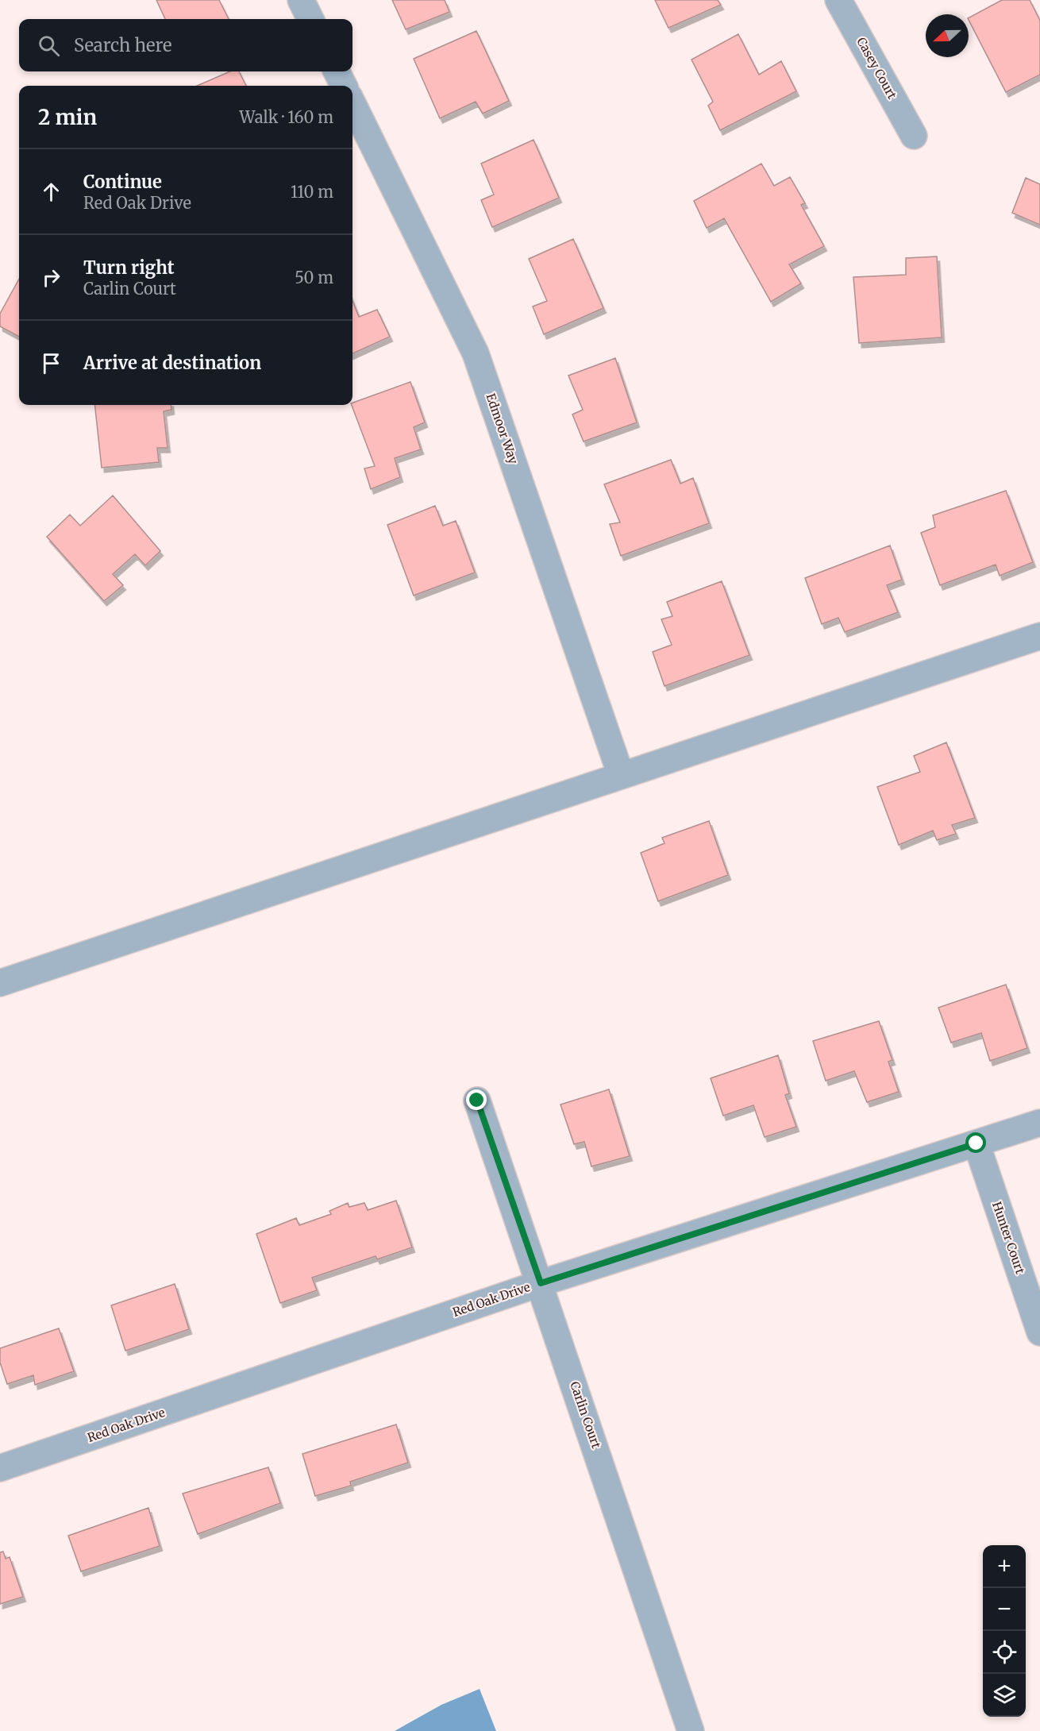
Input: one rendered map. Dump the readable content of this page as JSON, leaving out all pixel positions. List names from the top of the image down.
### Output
{
  "streets": {
    "street": [
      "Casey Court",
      "Edmoor Way",
      "Hunter Court",
      "Red Oak Drive",
      "Carlin Court"
    ]
  },
  "crossings": [
    ["Hunter Court", "Red Oak Drive"],
    ["Red Oak Drive", "Carlin Court"]
  ],
  "north": "left",
  "page": {
    "search": "Search here",
    "heading": ["2 min", "Walk · 160 m"],
    "list": [
      ["Continue", "Red Oak Drive", "110 m"],
      ["Turn right", "Carlin Court", "50 m"],
      "Arrive at destination"
    ],
    "map_buttons": ["+", "−"]
  }
}
